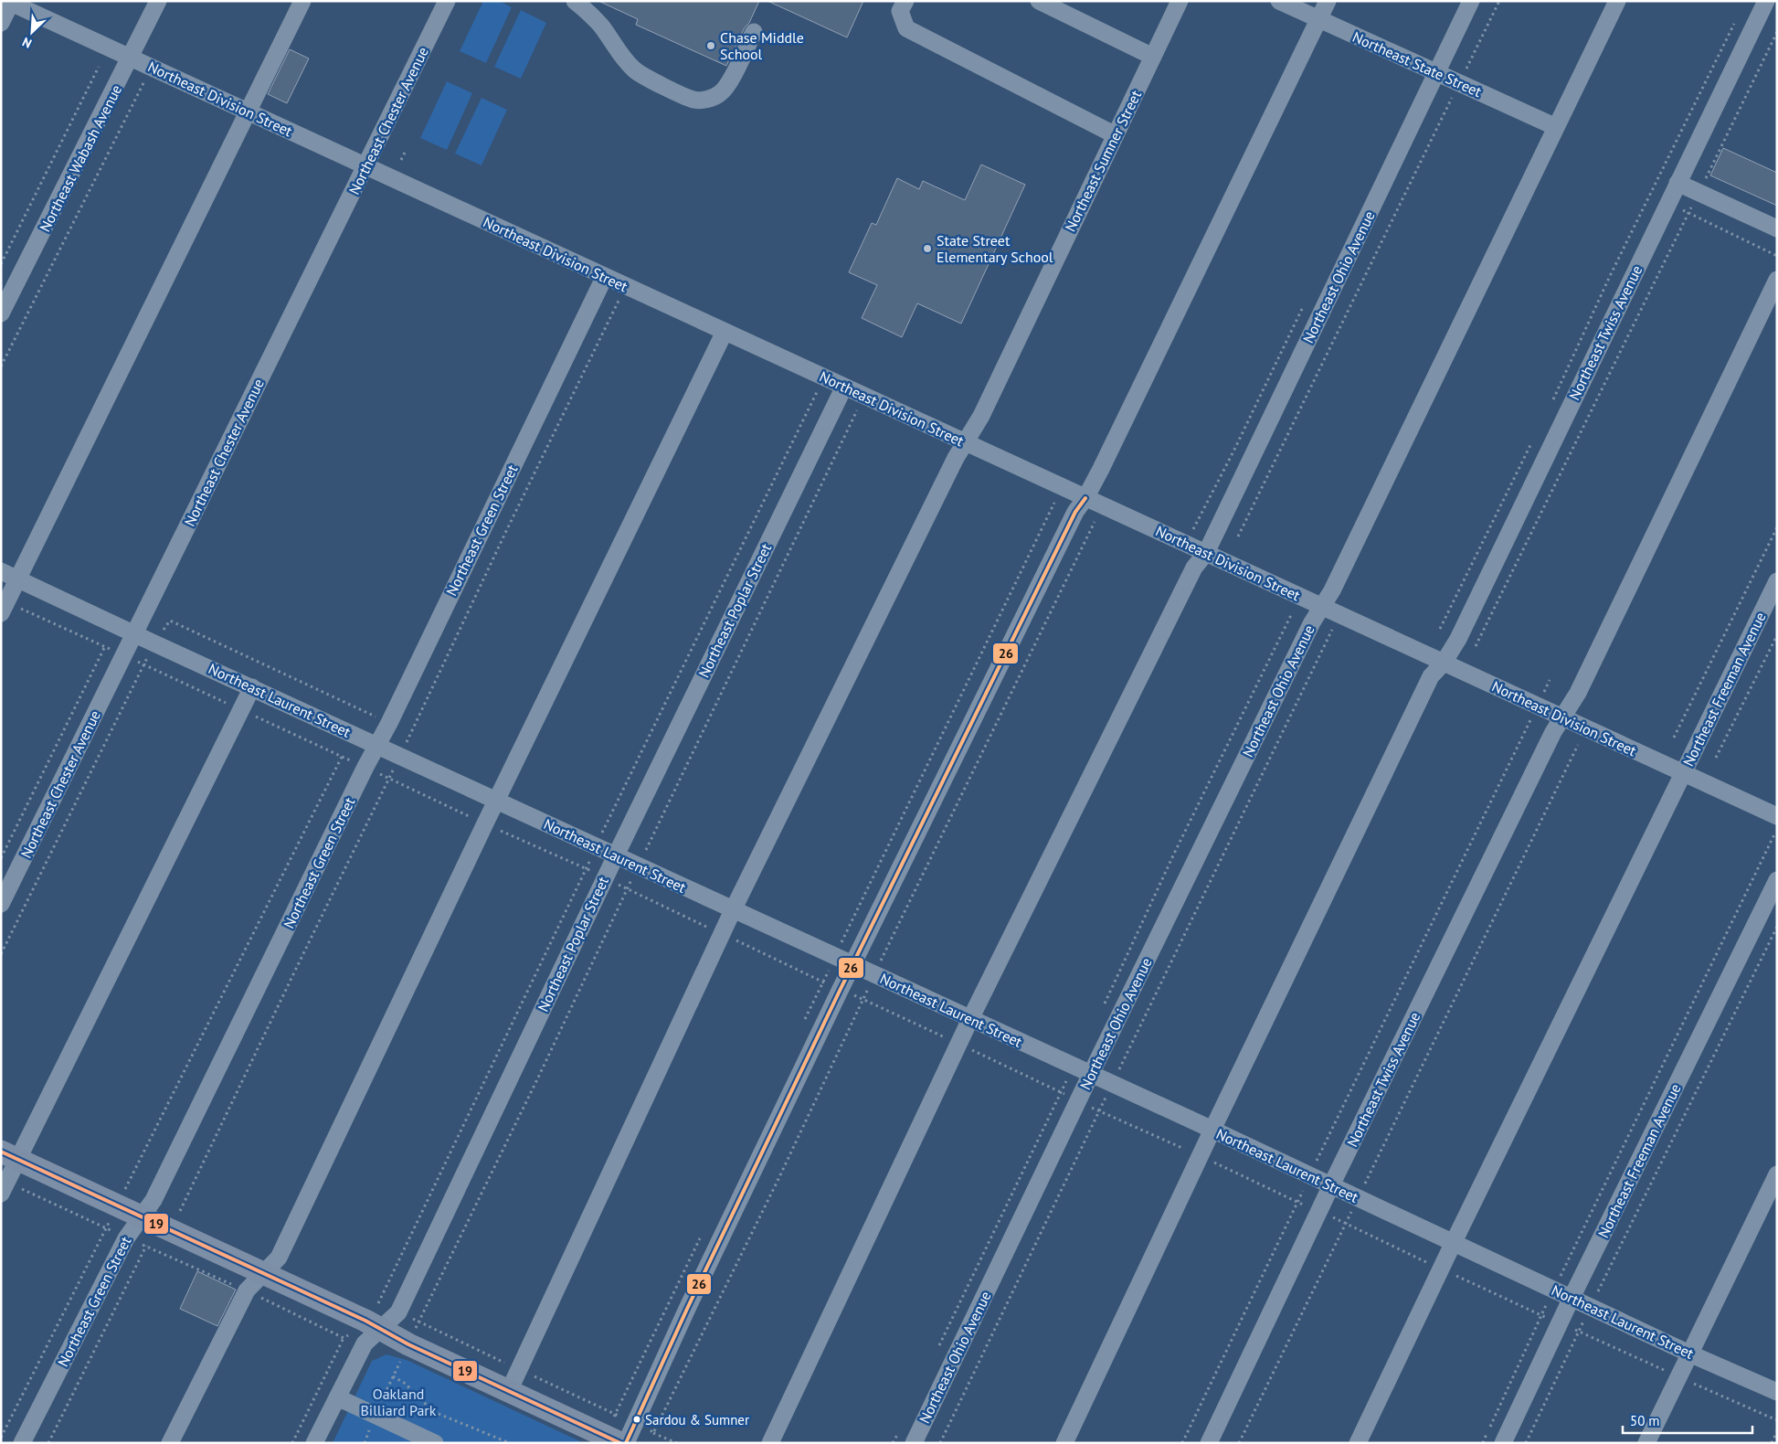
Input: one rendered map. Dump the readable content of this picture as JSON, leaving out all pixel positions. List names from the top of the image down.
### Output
{
  "streets": {
    "street": [
      "Northeast State Street",
      "Northeast Division Street",
      "Northeast Chester Avenue",
      "Northeast Wabash Avenue",
      "Northeast Sumner Street",
      "Northeast Ohio Avenue",
      "Northeast Twiss Avenue",
      "Northeast Green Street",
      "Northeast Poplar Street",
      "Northeast Freeman Avenue",
      "Northeast Laurent Street"
    ]
  },
  "crossings": [
    ["Northeast State Street", "Northeast Ohio Avenue"],
    ["Northeast Division Street", "Northeast Chester Avenue"],
    ["Northeast Division Street", "Northeast Wabash Avenue"],
    ["Northeast Division Street", "Northeast Sumner Street"],
    ["Northeast Division Street", "Northeast Ohio Avenue"],
    ["Northeast Division Street", "Northeast Twiss Avenue"],
    ["Northeast Division Street", "Northeast Green Street"],
    ["Northeast Division Street", "Northeast Poplar Street"],
    ["Northeast Division Street", "Northeast Freeman Avenue"],
    ["Northeast Chester Avenue", "Northeast Laurent Street"],
    ["Northeast Sumner Street", "Northeast Laurent Street"],
    ["Northeast Ohio Avenue", "Northeast Laurent Street"],
    ["Northeast Twiss Avenue", "Northeast Laurent Street"],
    ["Northeast Green Street", "Northeast Laurent Street"],
    ["Northeast Poplar Street", "Northeast Laurent Street"],
    ["Northeast Freeman Avenue", "Northeast Laurent Street"]
  ],
  "parks": ["Oakland Billiard Park"],
  "places": ["Chase Middle School", "State Street Elementary School", "Sardou & Sumner"],
  "lines": ["transit line 26", "transit line 19"],
  "scale_bar": "50 m",
  "north": "bottom left"
}
